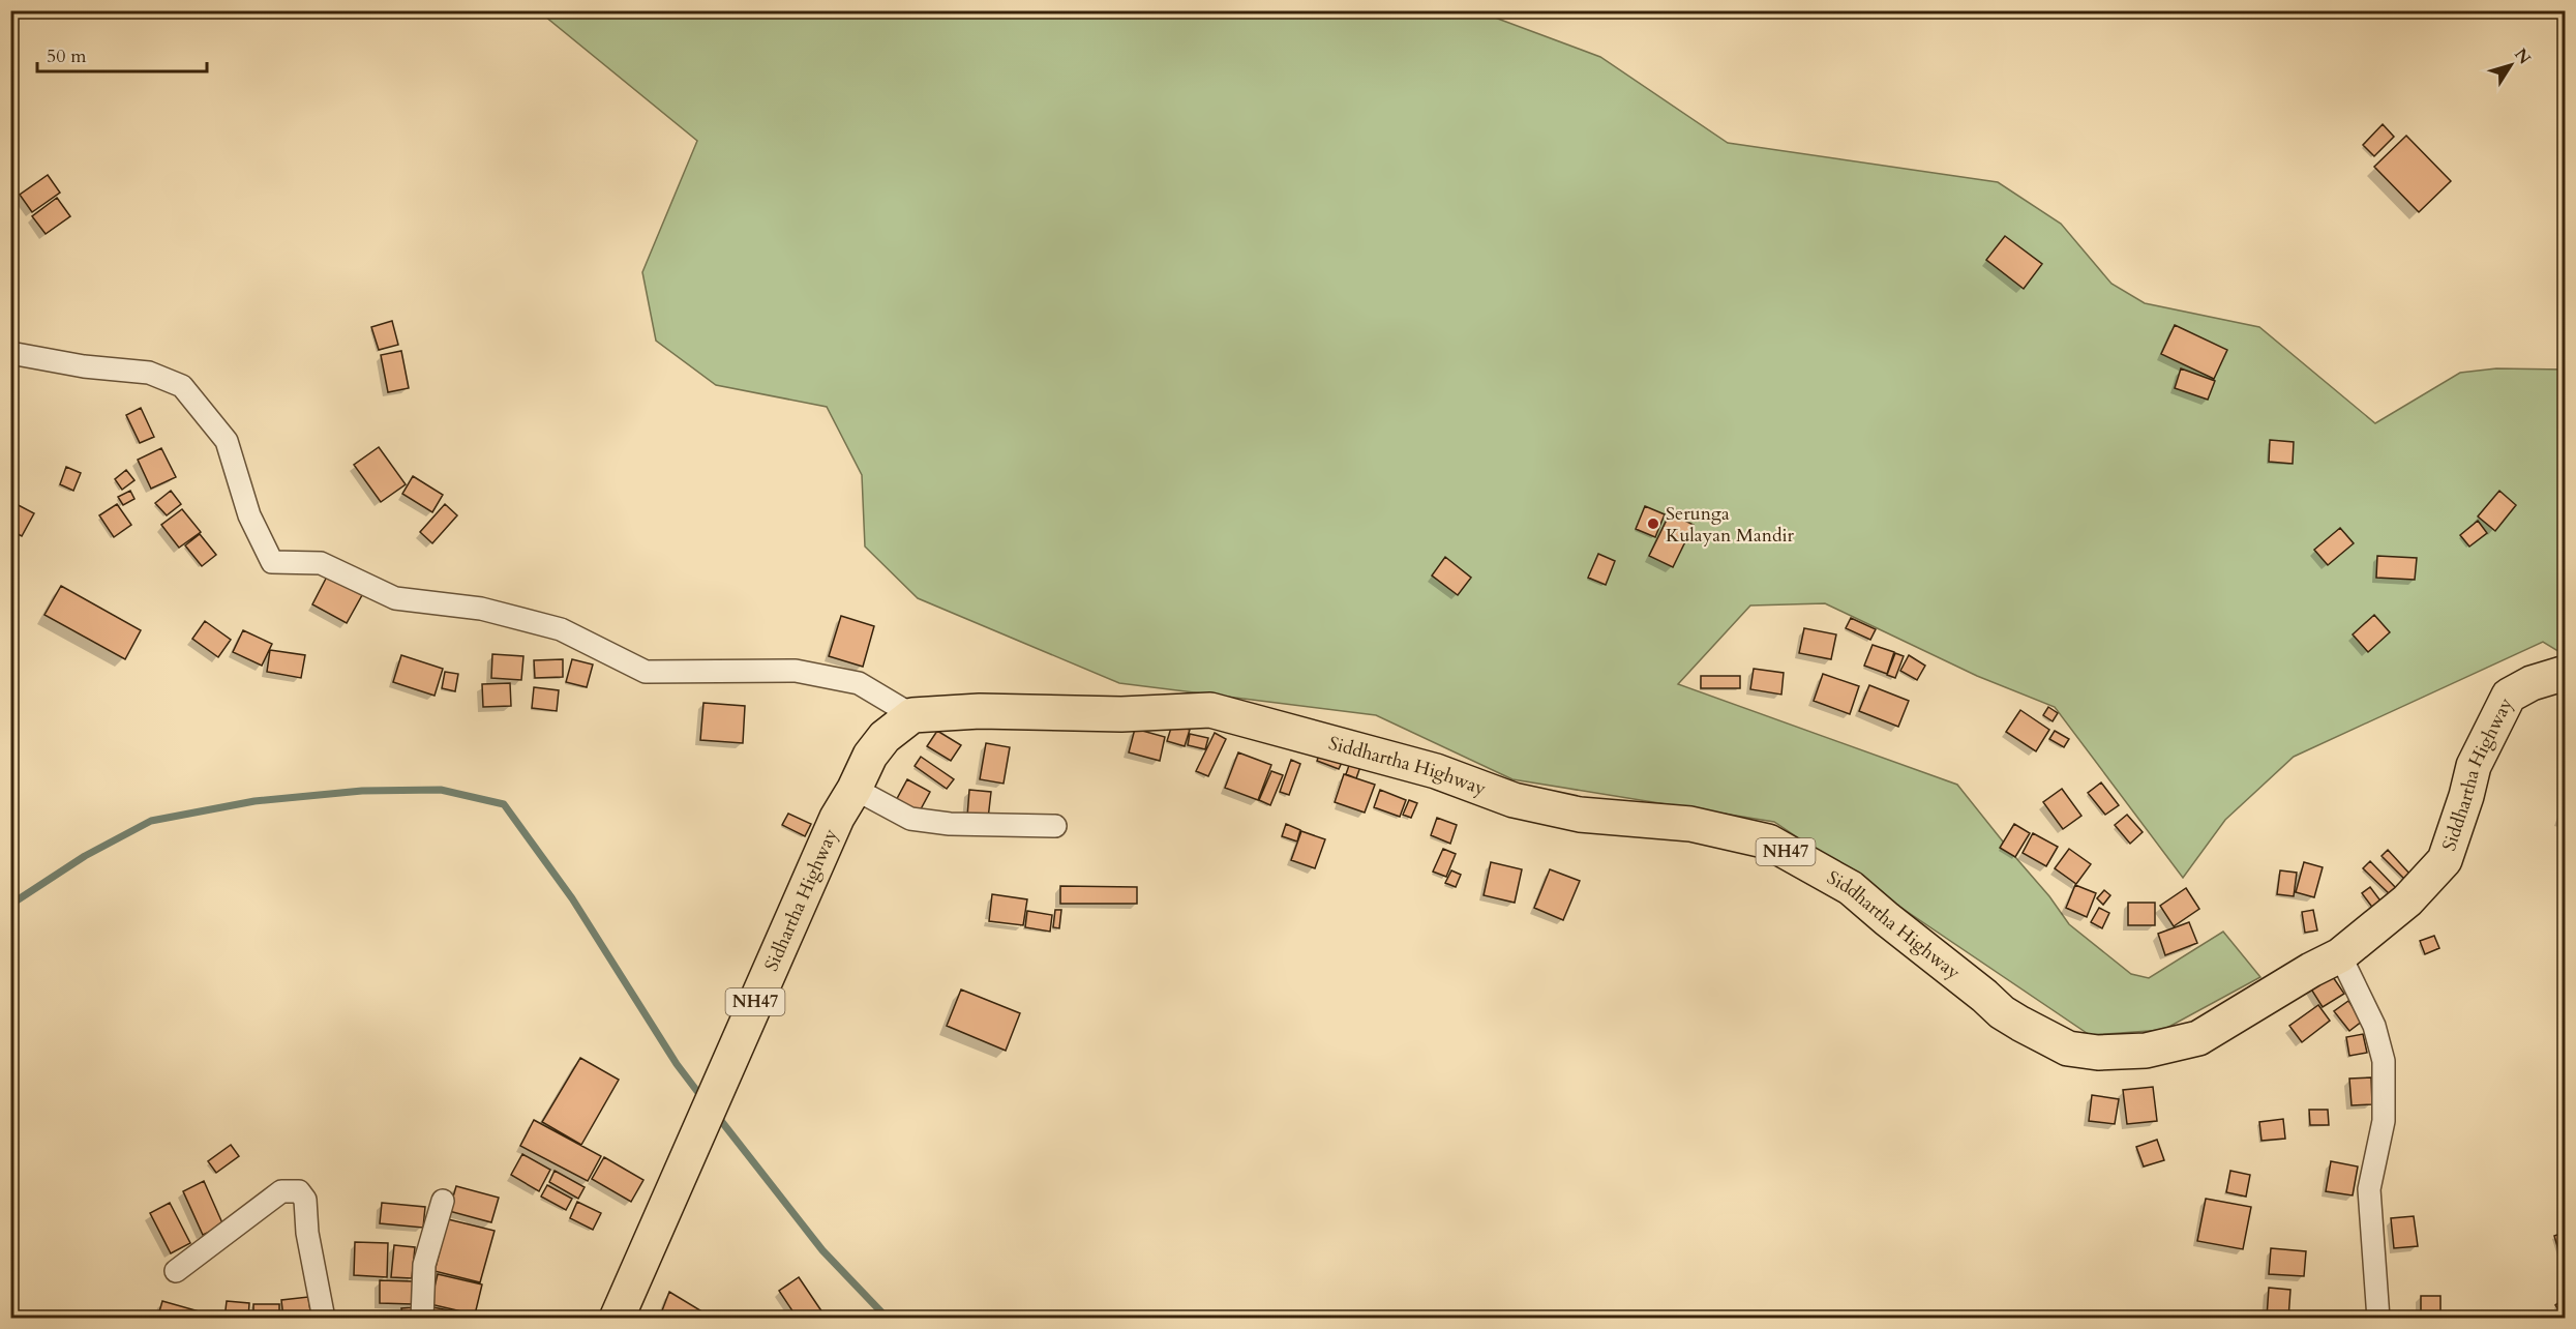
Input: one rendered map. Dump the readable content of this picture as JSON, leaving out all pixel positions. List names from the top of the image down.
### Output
{
  "streets": {
    "highway": ["Siddhartha Highway", "NH47", "Sidhartha Highway"]
  },
  "crossings": [
    ["Siddhartha Highway", "NH47"],
    ["NH47", "Sidhartha Highway"]
  ],
  "places": ["Serunga Kulayan Mandir"],
  "scale_bar": "50 m",
  "north": "top right"
}
